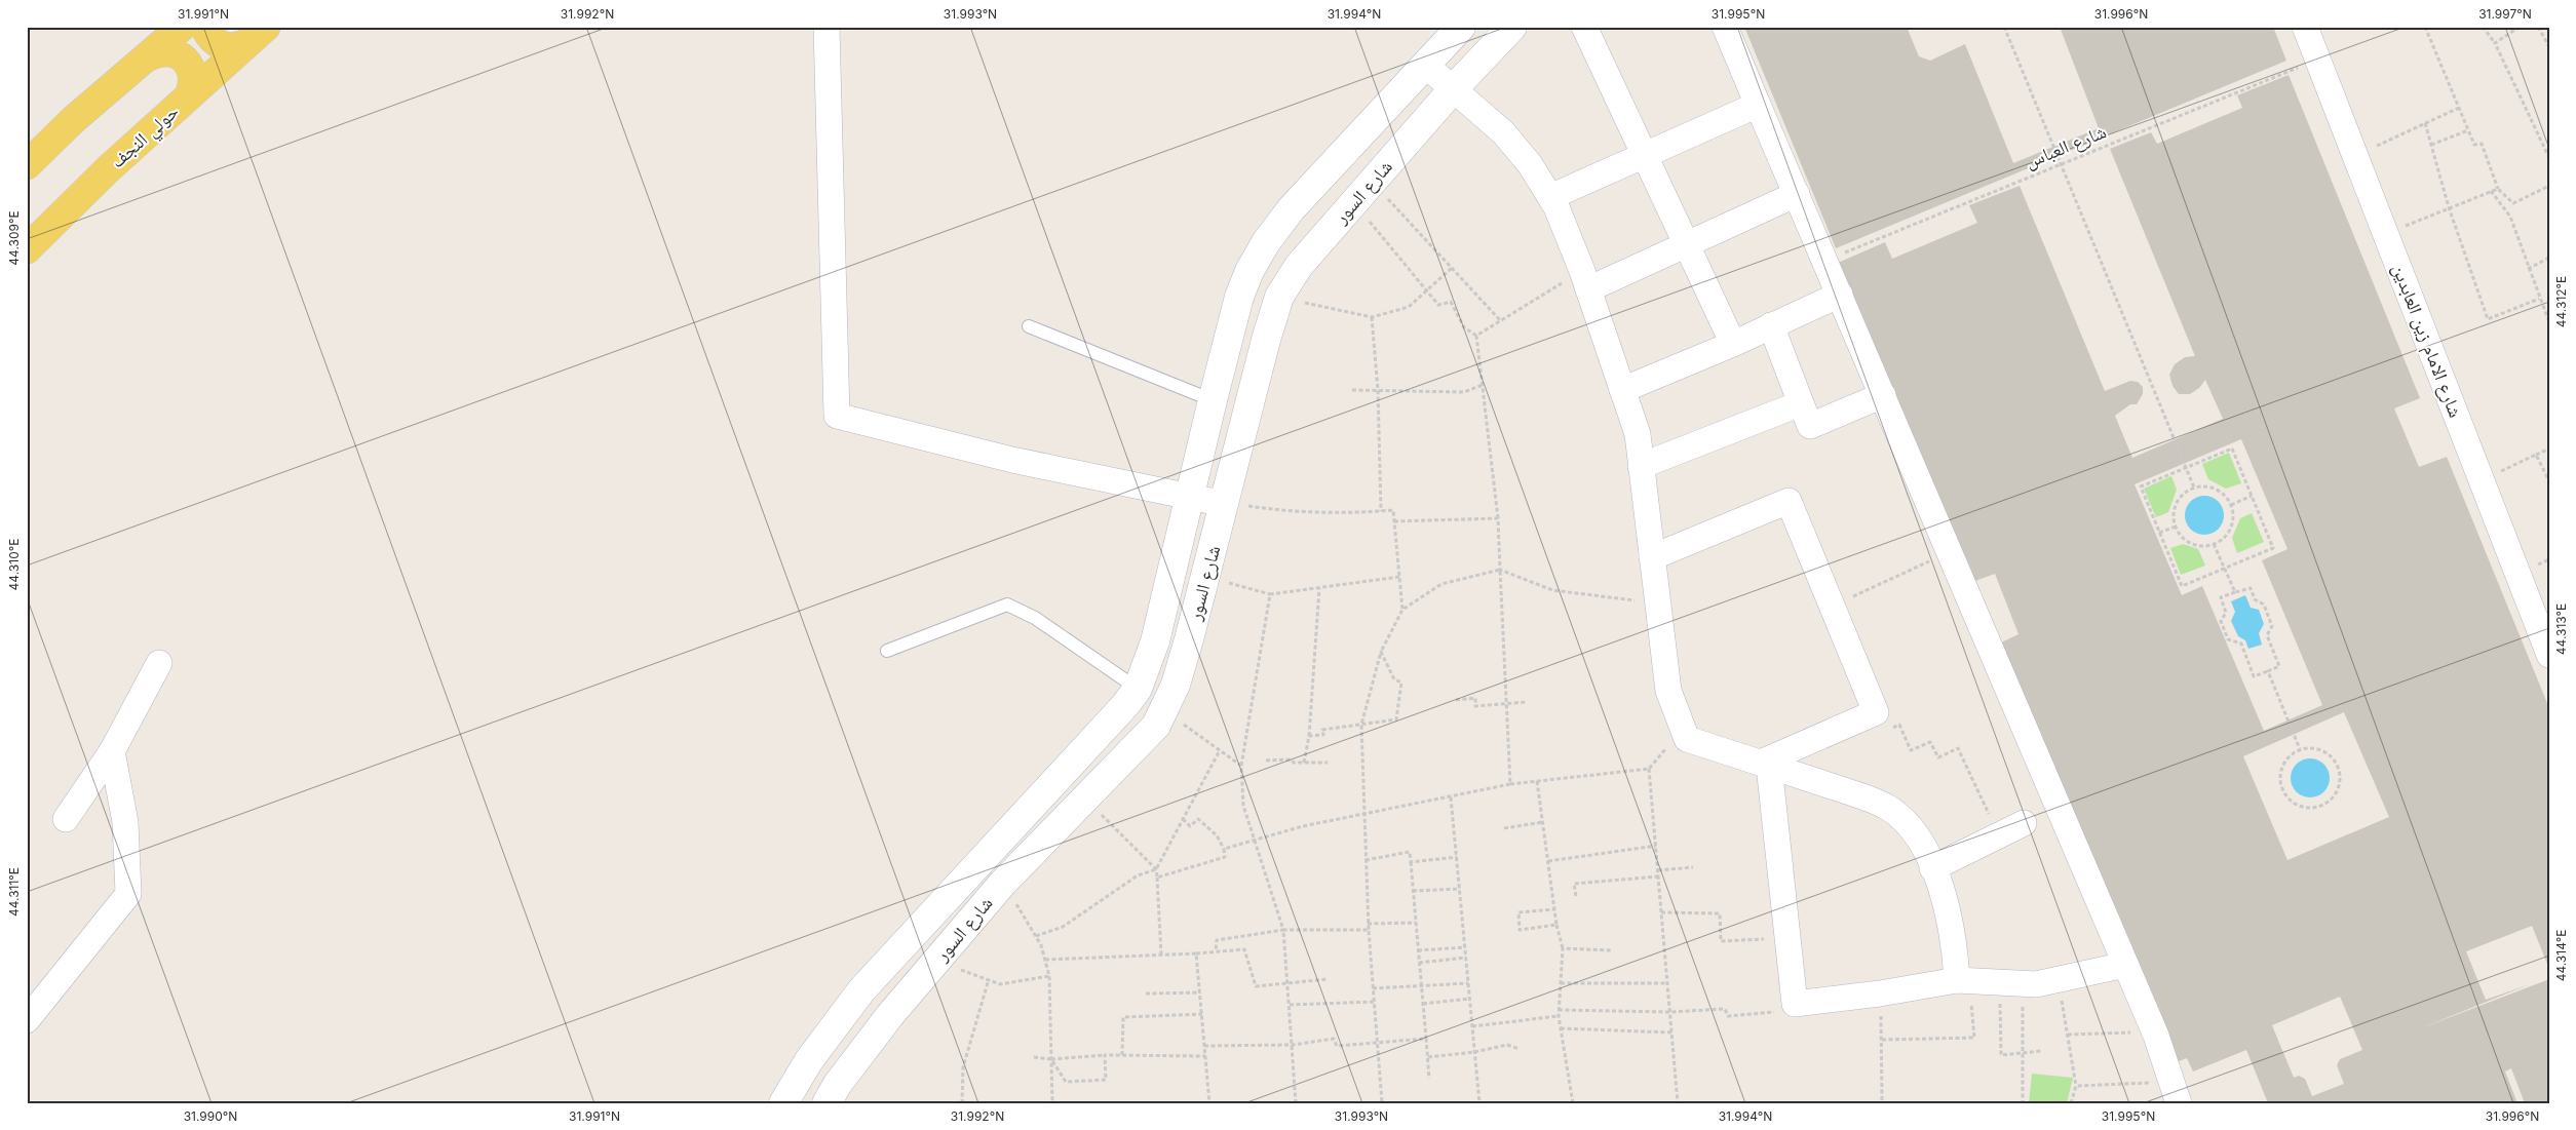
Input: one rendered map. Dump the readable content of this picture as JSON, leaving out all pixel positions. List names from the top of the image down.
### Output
{
  "streets": {
    "main road": ["حولي النجف", "شارع السور"],
    "street": ["شارع الامام زين العابدين"],
    "path": ["شارع العباس"]
  },
  "crossings": [
    ["شارع العباس", "شارع الامام زين العابدين"]
  ],
  "coordinates": [
    "31.991°N",
    "31.992°N",
    "31.993°N",
    "31.994°N",
    "31.995°N",
    "31.996°N",
    "31.997°N",
    "44.309°E",
    "44.312°E",
    "44.310°E",
    "44.313°E",
    "44.311°E",
    "44.314°E",
    "31.990°N"
  ]
}
